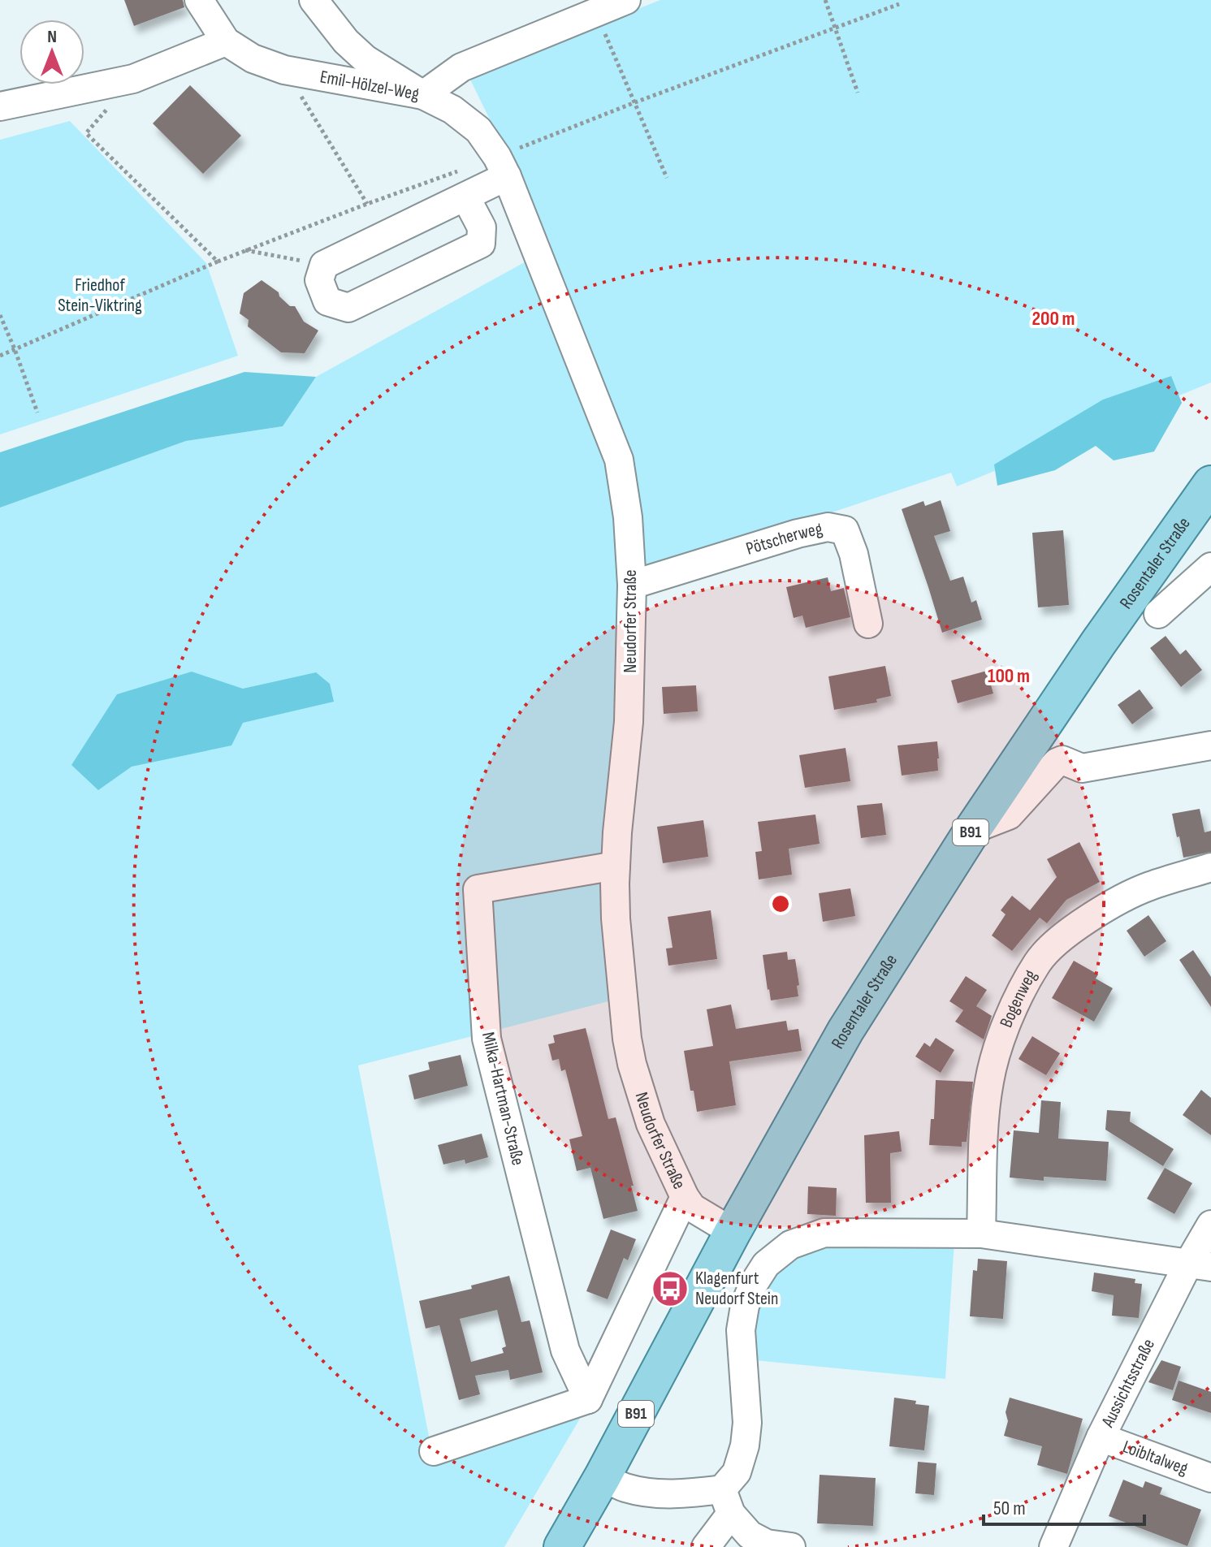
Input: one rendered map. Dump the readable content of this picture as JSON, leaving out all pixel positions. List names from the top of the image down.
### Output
{
  "streets": {
    "main road": ["Rosentaler Straße", "B91"],
    "street": [
      "Emil-Hölzel-Weg",
      "Pötscherweg",
      "Neudorfer Straße",
      "Bogenweg",
      "Milka-Hartman-Straße",
      "Aussichtsstraße",
      "Loibltalweg"
    ]
  },
  "crossings": [
    ["Emil-Hölzel-Weg", "Neudorfer Straße"],
    ["Pötscherweg", "Neudorfer Straße"],
    ["Rosentaler Straße", "Neudorfer Straße"],
    ["Neudorfer Straße", "Milka-Hartman-Straße"],
    ["Aussichtsstraße", "Loibltalweg"]
  ],
  "parks": ["Friedhof Stein-Viktring"],
  "places": {
    "bus stop": ["Klagenfurt Neudorf Stein"]
  },
  "scale_bar": "50 m",
  "north": "top",
  "rings": ["200 m", "100 m"]
}
